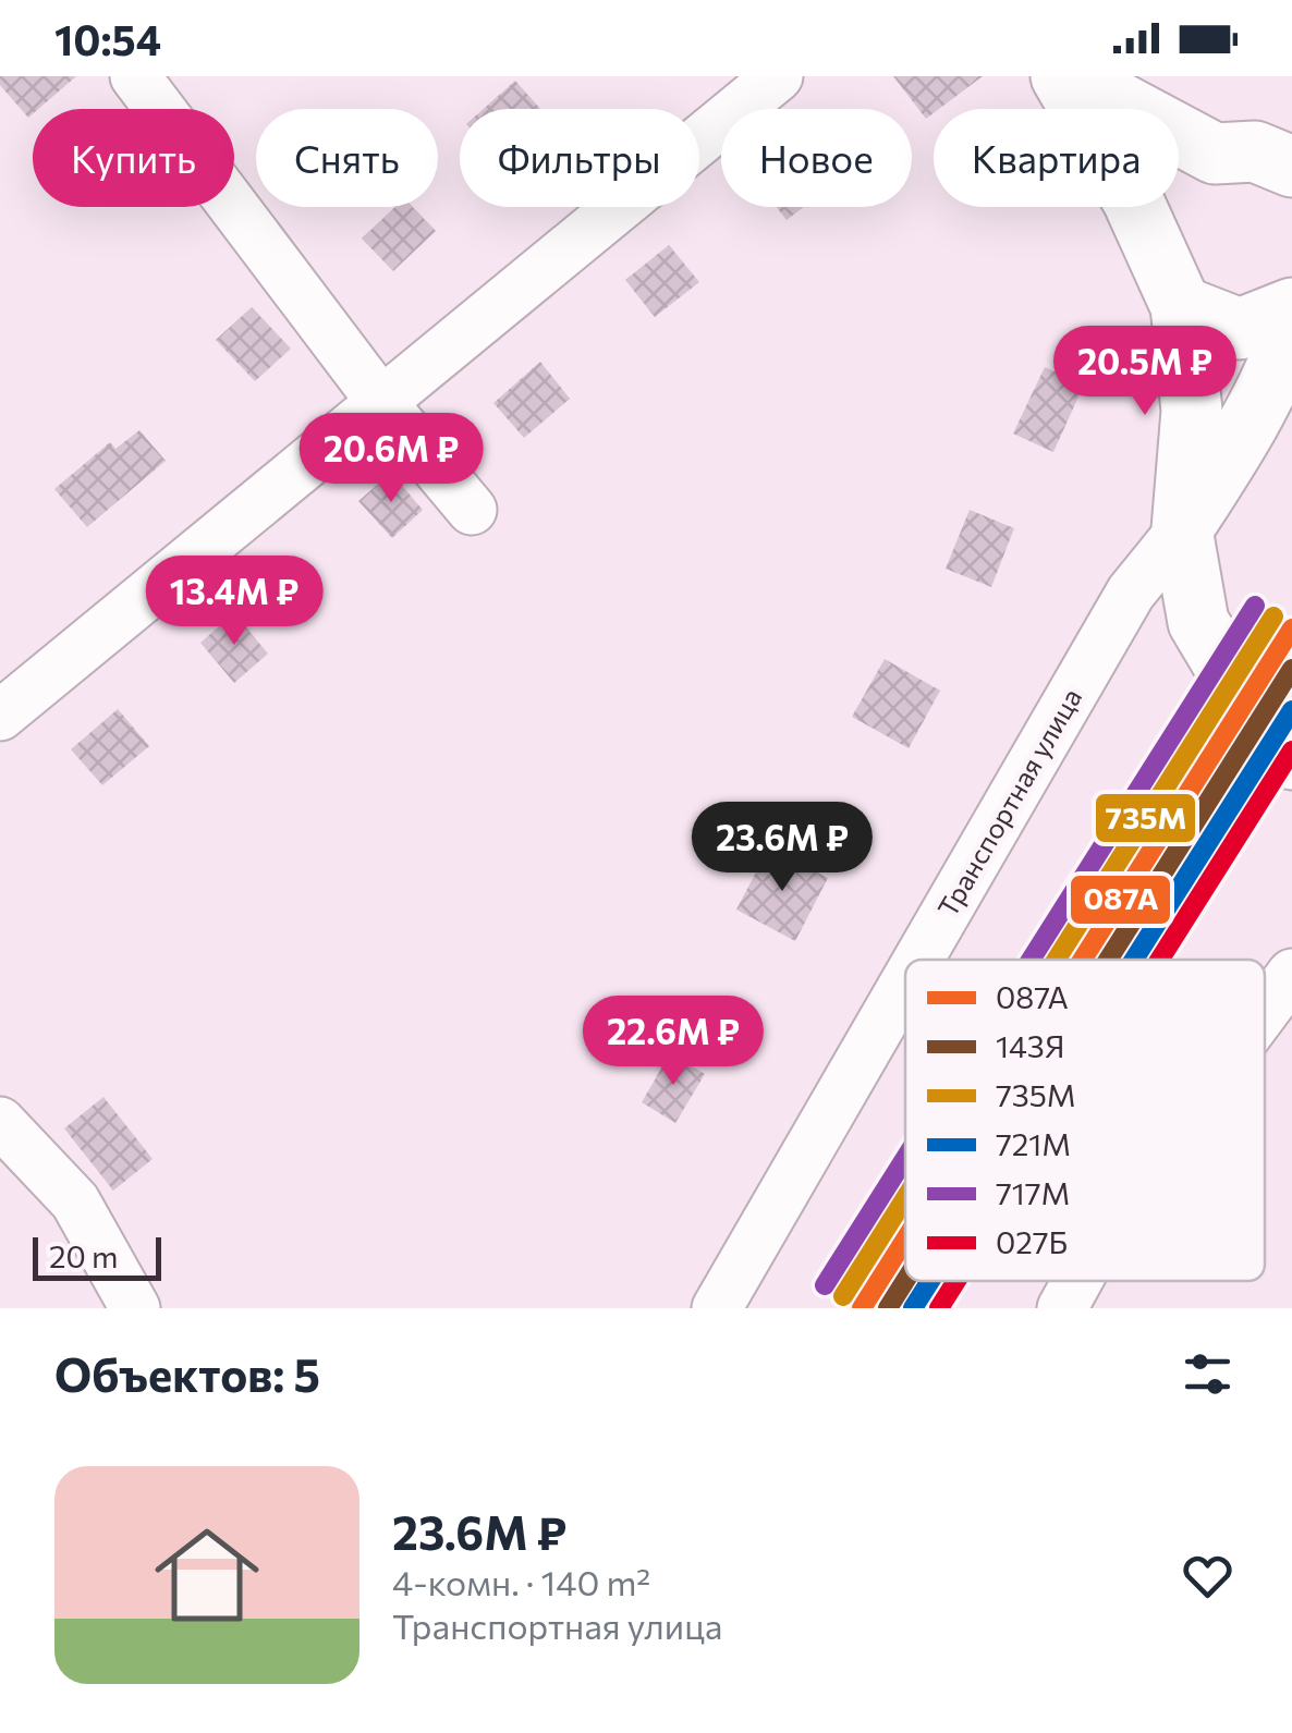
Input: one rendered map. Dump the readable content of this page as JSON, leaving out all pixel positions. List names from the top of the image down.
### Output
{
  "streets": {
    "street": ["Транспортная улица"]
  },
  "lines": [
    "transit line 717М",
    "transit line 735М",
    "transit line 087А",
    "transit line 143Я",
    "transit line 721М",
    "transit line 027Б"
  ],
  "legend": [
    "087А",
    "143Я",
    "735М",
    "721М",
    "717М",
    "027Б"
  ],
  "scale_bar": "20 m",
  "page": {
    "status": "10:54",
    "chip": [
      "Купить",
      "Снять",
      "Фильтры",
      "Новое",
      "Квартира"
    ],
    "price": [
      "20.5M ₽",
      "20.6M ₽",
      "13.4M ₽",
      "23.6M ₽",
      "22.6M ₽"
    ],
    "scale": "20 m",
    "heading": "Объектов: 5",
    "list": [
      {
        "name": "23.6M ₽",
        "note": "4-комн. · 140 m² · Транспортная улица"
      }
    ]
  }
}
